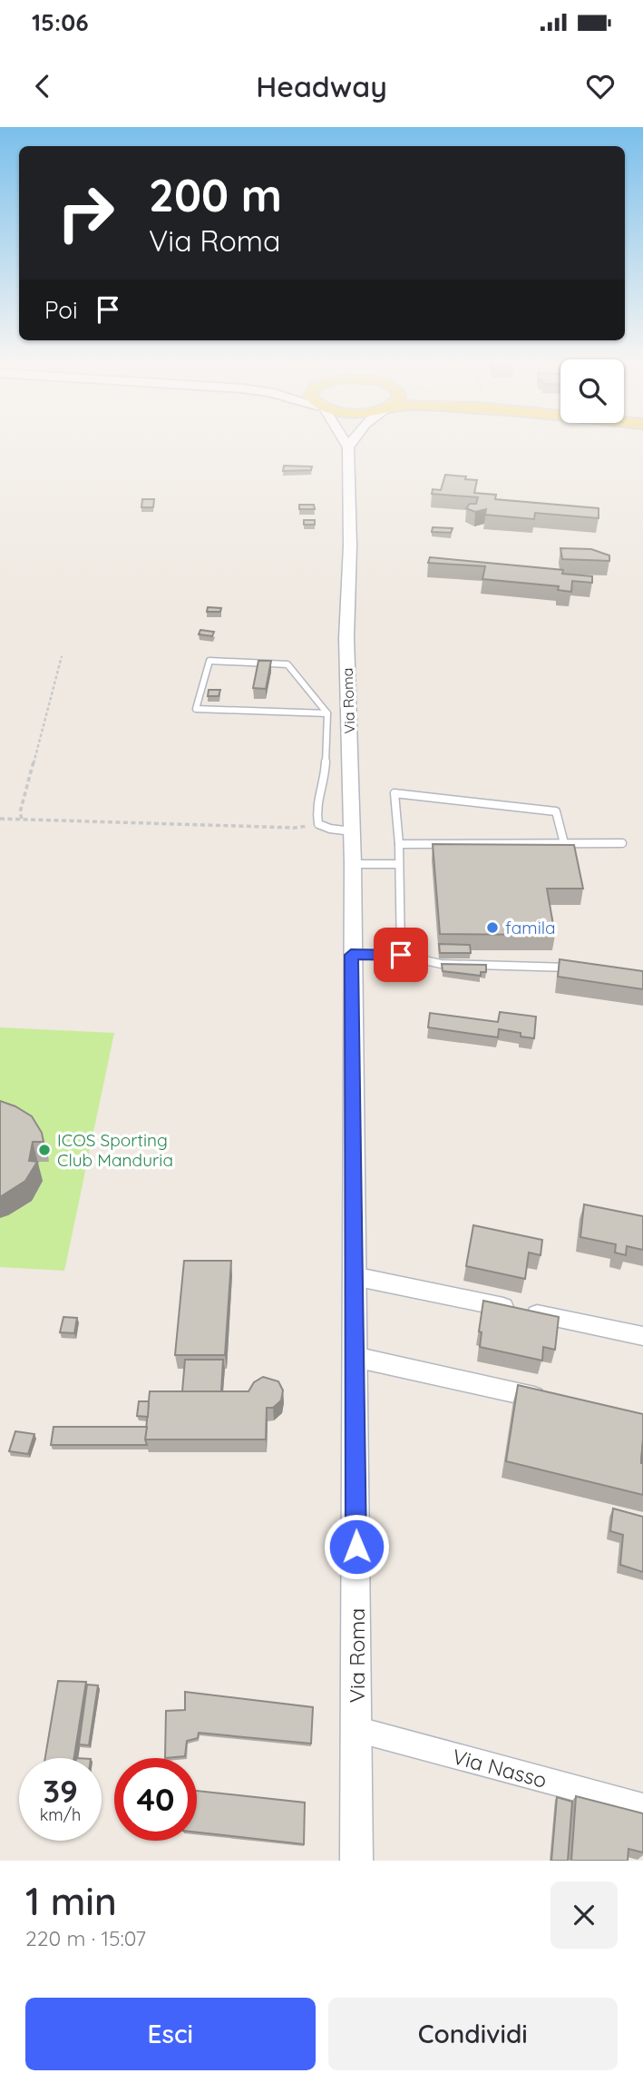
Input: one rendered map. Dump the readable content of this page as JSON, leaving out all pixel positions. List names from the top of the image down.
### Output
{
  "streets": {
    "street": ["Via Roma", "Via Nasso"]
  },
  "crossings": [
    ["Via Roma", "Via Nasso"]
  ],
  "places": ["famila", "ICOS Sporting Club Manduria"],
  "page": {
    "status": "15:06",
    "header": "Headway",
    "turn": ["200 m", "Via Roma"],
    "then": "Poi",
    "speed": "39 km/h",
    "limit": "40",
    "heading": ["1 min", "220 m · 15:07"],
    "buttons": ["Esci", "Condividi"]
  }
}
